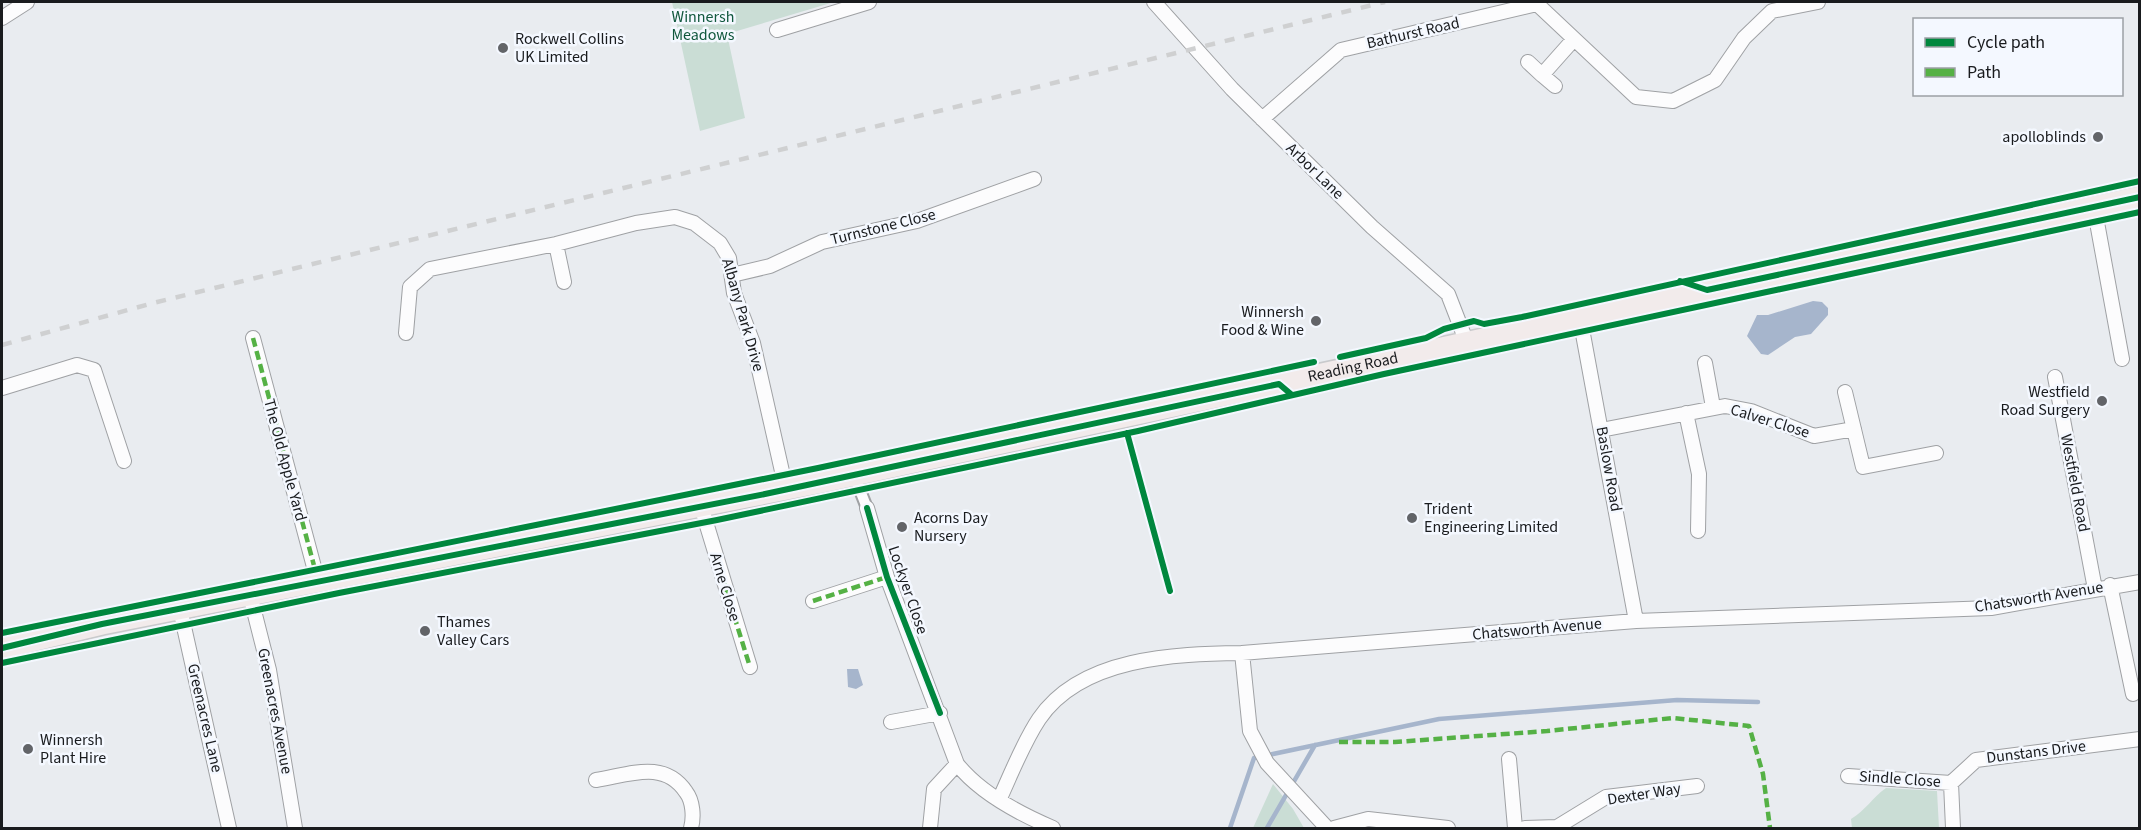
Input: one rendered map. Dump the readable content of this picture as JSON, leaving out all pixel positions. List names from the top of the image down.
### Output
{
  "streets": {
    "main road": ["Reading Road"],
    "street": [
      "Bathurst Road",
      "Arbor Lane",
      "Turnstone Close",
      "Albany Park Drive",
      "Calver Close",
      "The Old Apple Yard",
      "Baslow Road",
      "Westfield Road",
      "Arne Close",
      "Lockyer Close",
      "Chatsworth Avenue",
      "Greenacres Avenue",
      "Greenacres Lane",
      "Dunstans Drive",
      "Sindle Close",
      "Dexter Way"
    ]
  },
  "crossings": [
    ["Bathurst Road", "Arbor Lane"],
    ["Arbor Lane", "Reading Road"],
    ["Turnstone Close", "Albany Park Drive"],
    ["Albany Park Drive", "Reading Road"],
    ["Reading Road", "The Old Apple Yard"],
    ["Reading Road", "Baslow Road"],
    ["Reading Road", "Arne Close"],
    ["Reading Road", "Lockyer Close"],
    ["Reading Road", "Greenacres Avenue"],
    ["Reading Road", "Greenacres Lane"],
    ["Calver Close", "Baslow Road"],
    ["Baslow Road", "Chatsworth Avenue"],
    ["Westfield Road", "Chatsworth Avenue"],
    ["Lockyer Close", "Chatsworth Avenue"],
    ["Dunstans Drive", "Sindle Close"]
  ],
  "parks": ["Winnersh Meadows"],
  "places": [
    "Rockwell Collins UK Limited",
    "apolloblinds",
    "Winnersh Food & Wine",
    "Westfield Road Surgery",
    "Trident Engineering Limited",
    "Acorns Day Nursery",
    "Thames Valley Cars",
    "Winnersh Plant Hire"
  ],
  "legend": ["Cycle path", "Path"]
}
